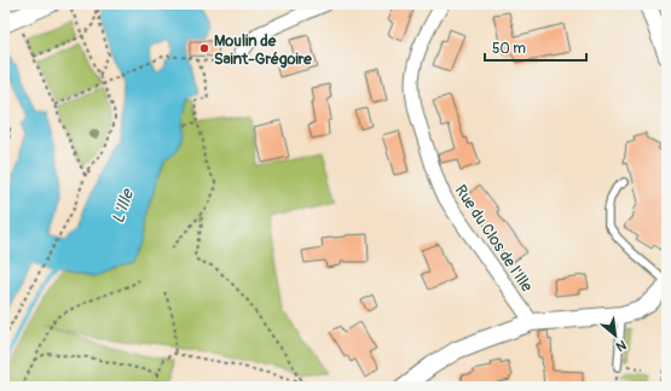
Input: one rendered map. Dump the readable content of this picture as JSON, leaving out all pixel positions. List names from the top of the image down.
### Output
{
  "streets": {
    "street": ["Rue du Clos de l'Ille"]
  },
  "water": ["L'Ille"],
  "places": ["Moulin de Saint-Grégoire"],
  "scale_bar": "50 m",
  "north": "bottom right"
}
